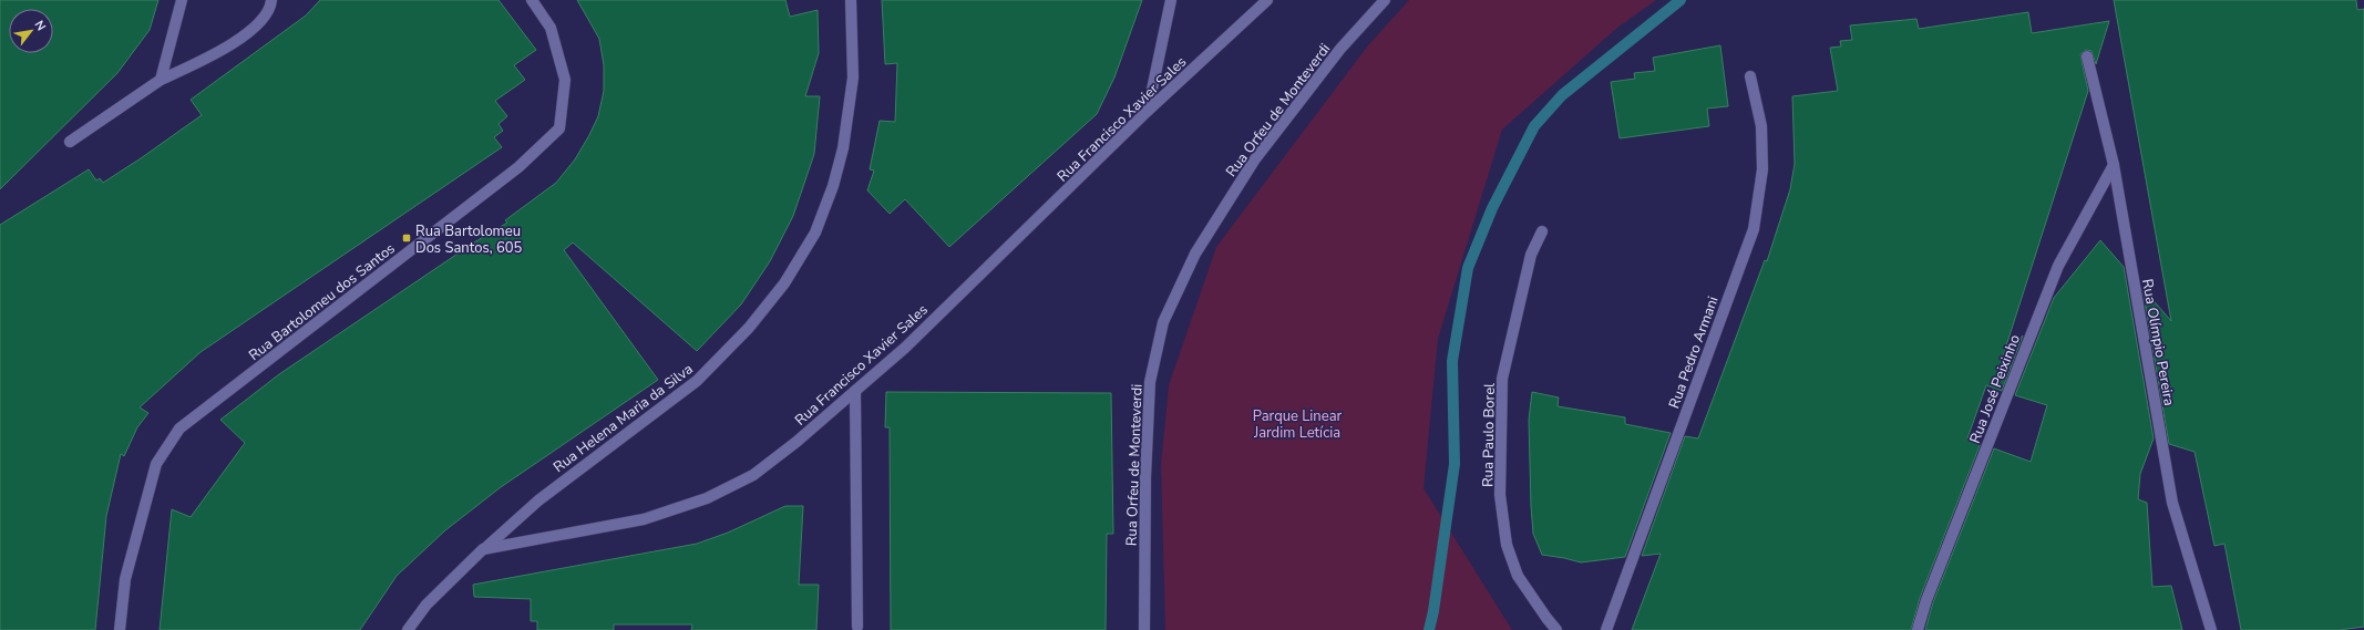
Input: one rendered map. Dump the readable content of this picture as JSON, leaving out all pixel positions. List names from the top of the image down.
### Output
{
  "streets": {
    "street": [
      "Rua Orfeu de Monteverdi",
      "Rua Francisco Xavier Sales",
      "Rua Bartolomeu dos Santos",
      "Rua Olímpio Pereira",
      "Rua Pedro Armani",
      "Rua José Peixinho",
      "Rua Helena Maria da Silva",
      "Rua Paulo Borel"
    ]
  },
  "crossings": [
    ["Rua Francisco Xavier Sales", "Rua Helena Maria da Silva"],
    ["Rua Olímpio Pereira", "Rua José Peixinho"]
  ],
  "parks": ["Parque Linear Jardim Letícia"],
  "places": {
    "transit": ["Rua Bartolomeu Dos Santos, 605"]
  },
  "north": "top right"
}
